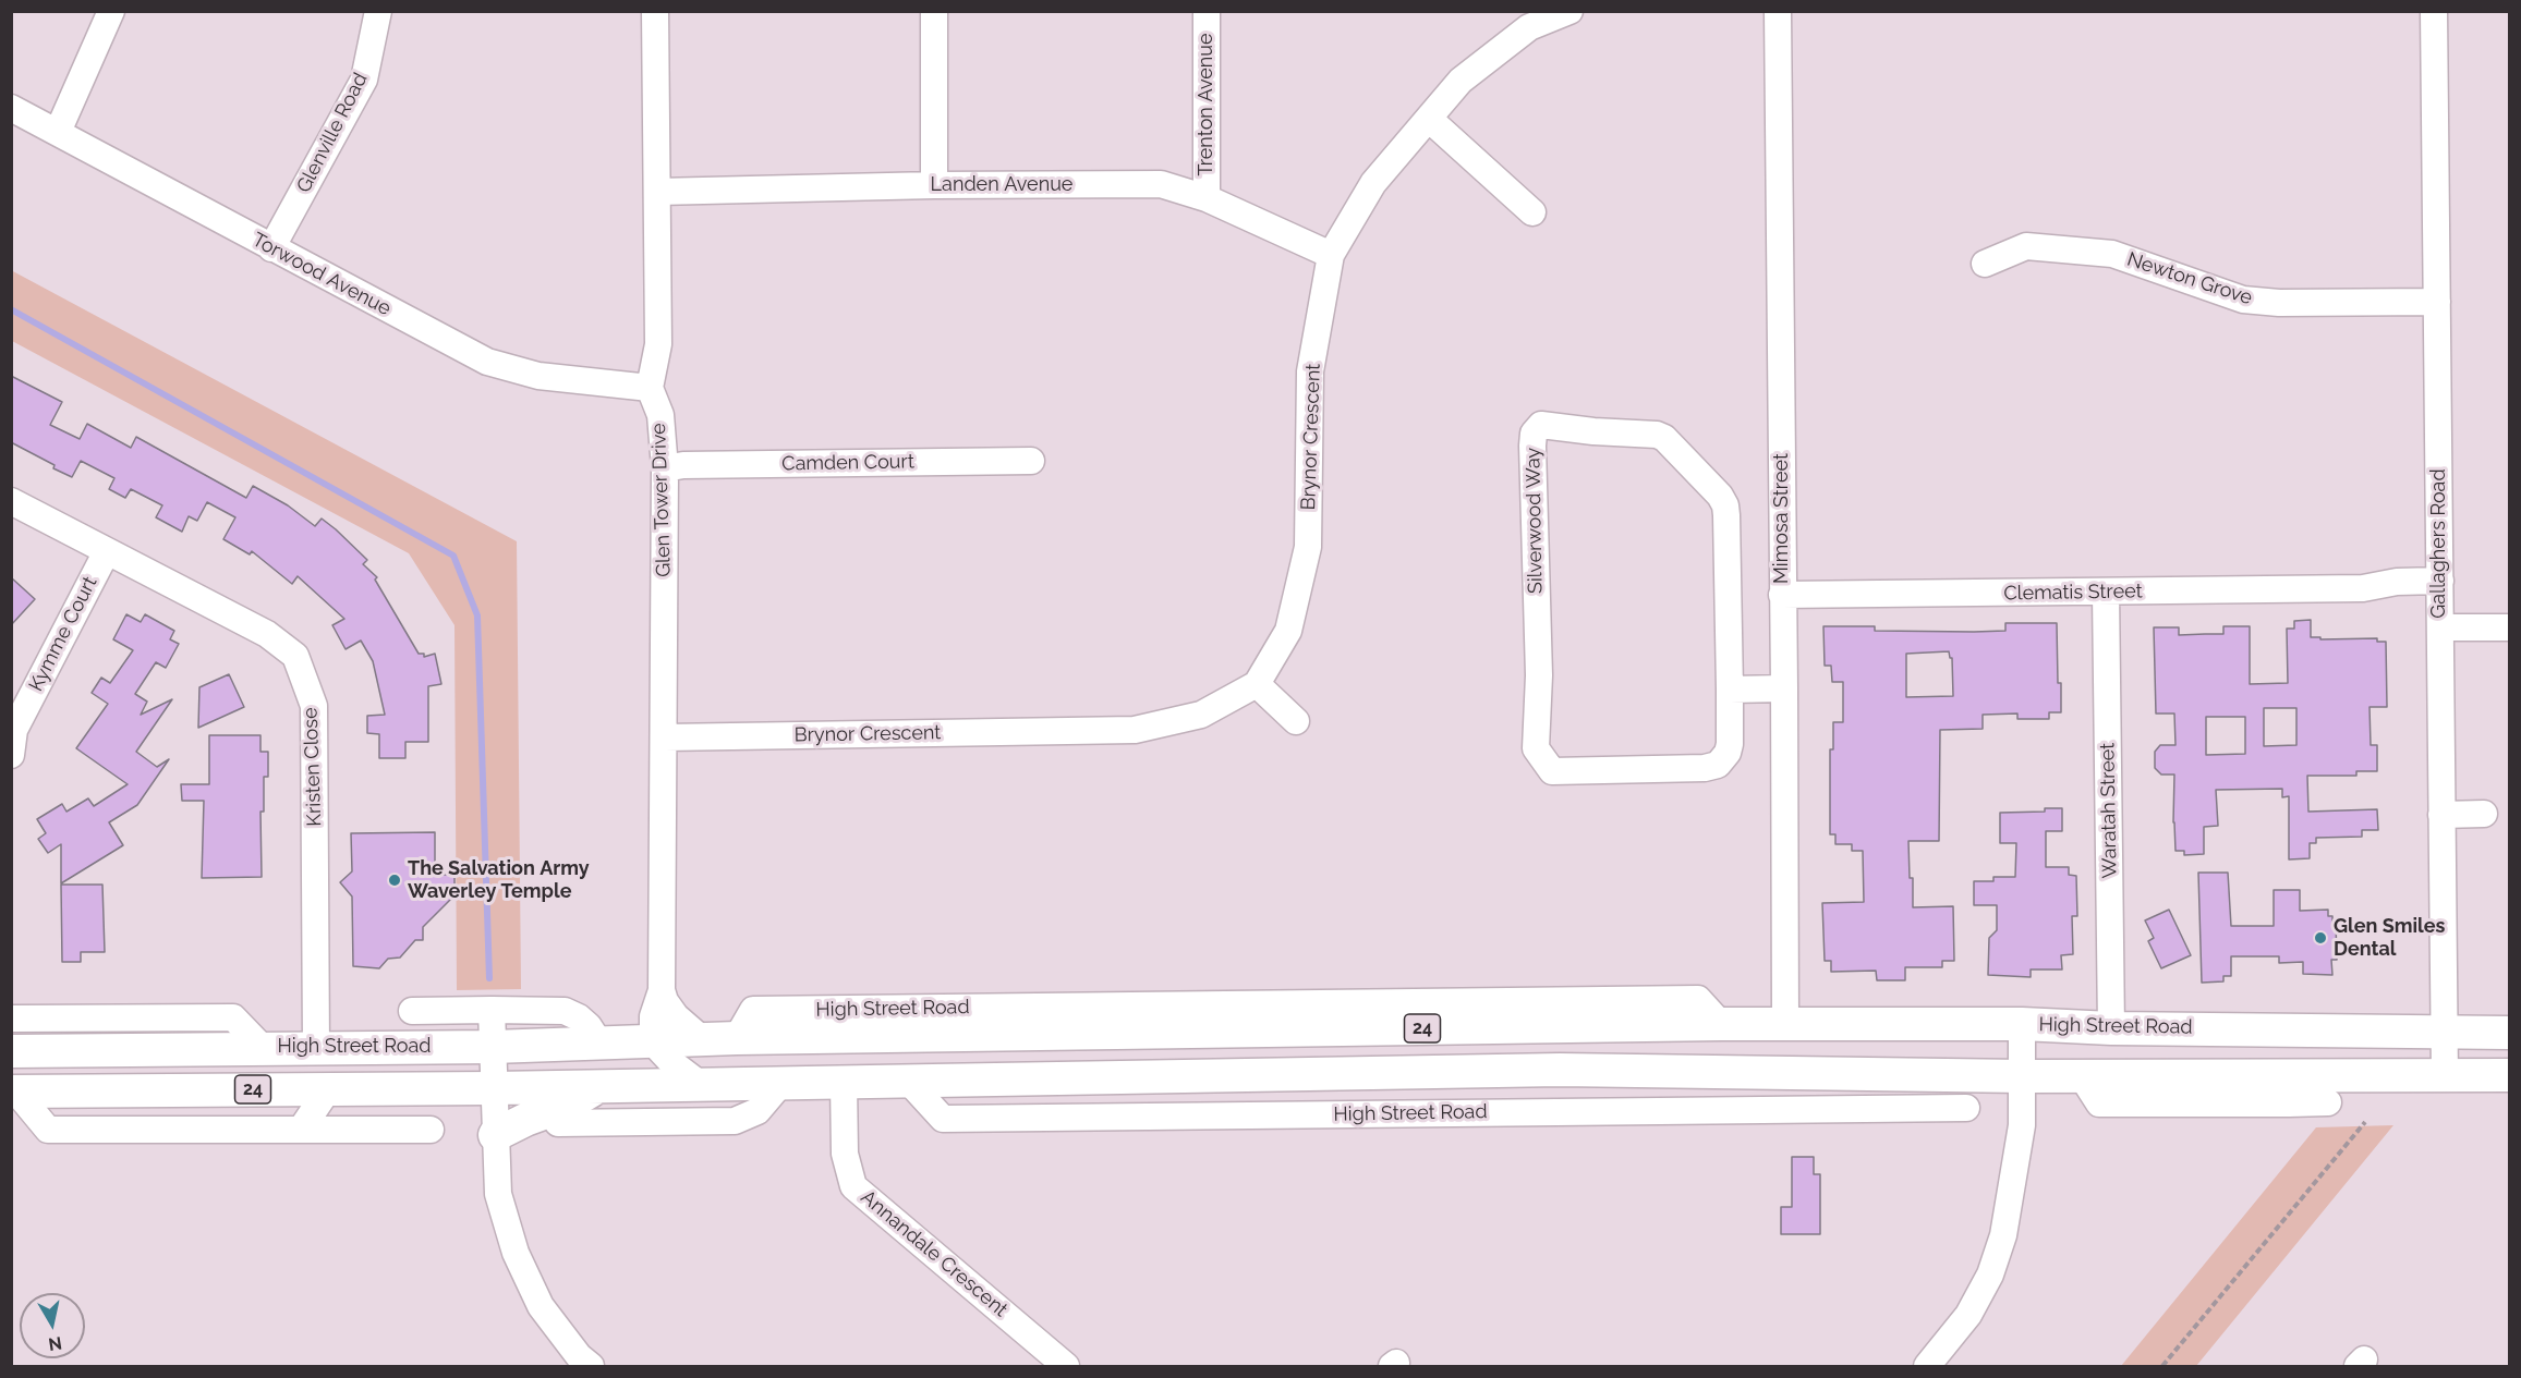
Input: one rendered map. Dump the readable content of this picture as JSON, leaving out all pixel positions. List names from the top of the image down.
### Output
{
  "streets": {
    "main road": ["High Street Road", "24"],
    "street": [
      "Trenton Avenue",
      "Glenville Road",
      "Landen Avenue",
      "Torwood Avenue",
      "Newton Grove",
      "Brynor Crescent",
      "Camden Court",
      "Glen Tower Drive",
      "Mimosa Street",
      "Silverwood Way",
      "Gallaghers Road",
      "Clematis Street",
      "Kymme Court",
      "Kristen Close",
      "Waratah Street",
      "Annandale Crescent"
    ]
  },
  "crossings": [
    ["Trenton Avenue", "Landen Avenue"],
    ["Glenville Road", "Torwood Avenue"],
    ["Landen Avenue", "Brynor Crescent"],
    ["Landen Avenue", "Glen Tower Drive"],
    ["Torwood Avenue", "Glen Tower Drive"],
    ["Newton Grove", "Gallaghers Road"],
    ["Brynor Crescent", "Glen Tower Drive"],
    ["Camden Court", "Glen Tower Drive"],
    ["Glen Tower Drive", "High Street Road"],
    ["Mimosa Street", "Clematis Street"],
    ["Mimosa Street", "High Street Road"],
    ["Gallaghers Road", "Clematis Street"],
    ["Gallaghers Road", "High Street Road"],
    ["Gallaghers Road", "24"],
    ["Clematis Street", "Waratah Street"],
    ["Kymme Court", "Kristen Close"],
    ["Kristen Close", "High Street Road"],
    ["Waratah Street", "High Street Road"],
    ["High Street Road", "24"],
    ["24", "Annandale Crescent"]
  ],
  "places": ["The Salvation Army Waverley Temple", "Glen Smiles Dental"],
  "north": "bottom"
}
